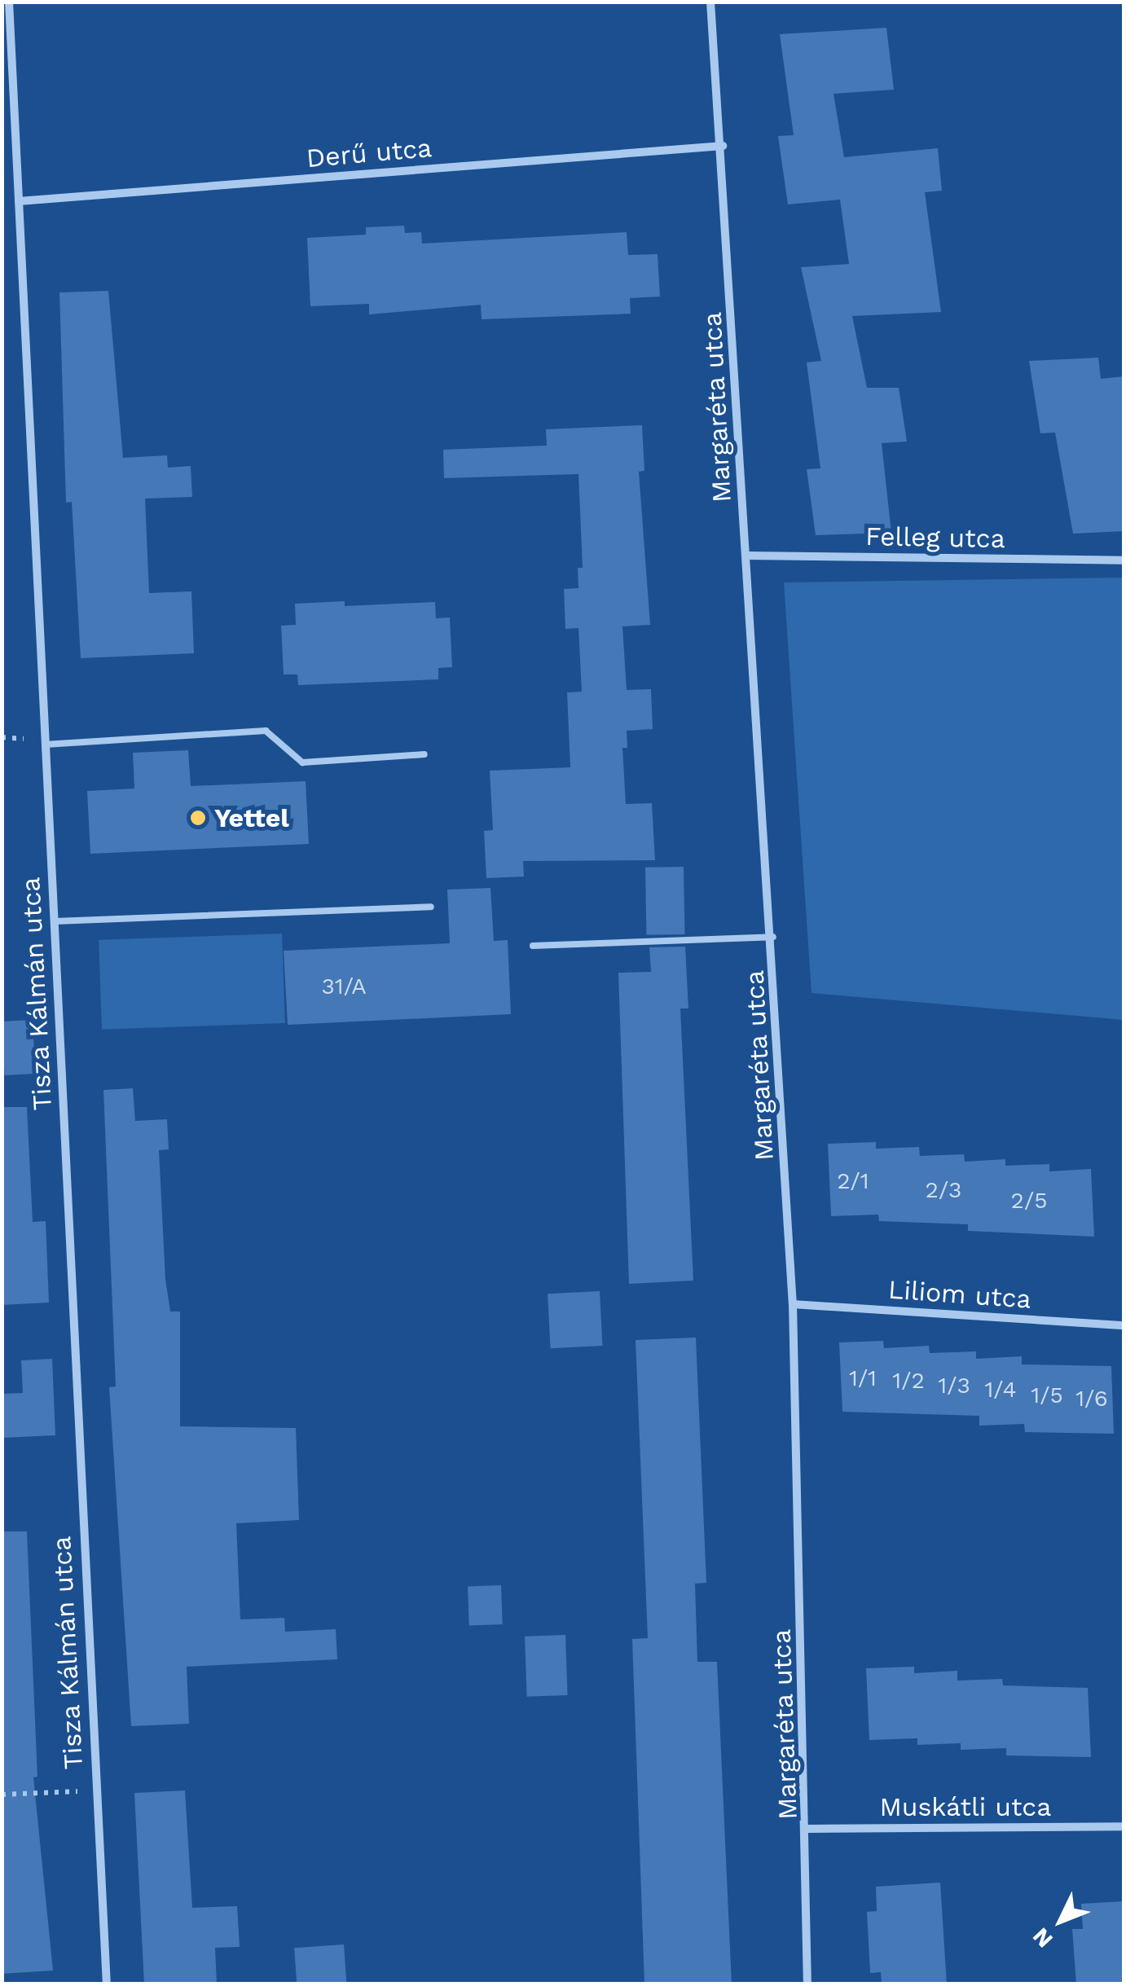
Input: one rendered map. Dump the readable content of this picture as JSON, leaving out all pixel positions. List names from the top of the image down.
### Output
{
  "streets": {
    "street": [
      "Derű utca",
      "Margaréta utca",
      "Felleg utca",
      "Tisza Kálmán utca",
      "Liliom utca",
      "Muskátli utca"
    ]
  },
  "crossings": [
    ["Derű utca", "Margaréta utca"],
    ["Derű utca", "Tisza Kálmán utca"],
    ["Margaréta utca", "Felleg utca"],
    ["Margaréta utca", "Liliom utca"],
    ["Margaréta utca", "Muskátli utca"]
  ],
  "places": ["Yettel"],
  "house_numbers": [
    "31/A",
    "2/1",
    "2/3",
    "2/5",
    "1/1",
    "1/2",
    "1/3",
    "1/4",
    "1/5",
    "1/6"
  ],
  "north": "bottom left"
}
